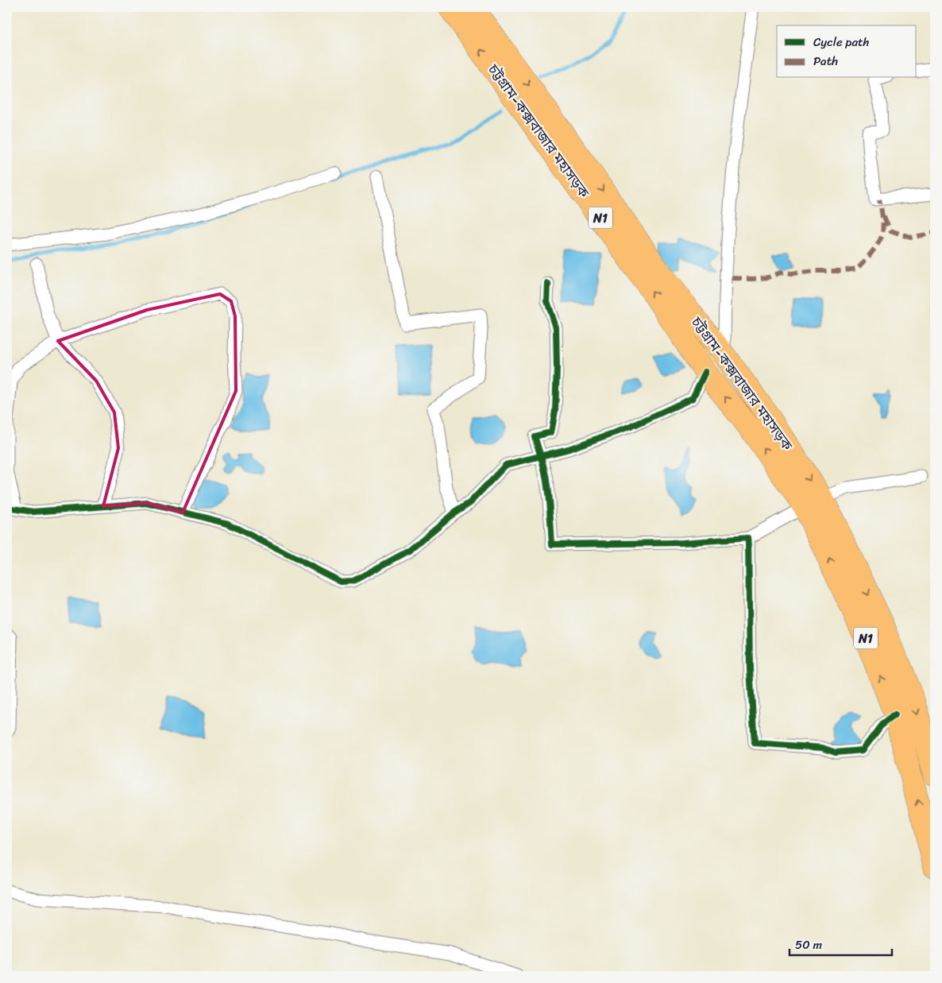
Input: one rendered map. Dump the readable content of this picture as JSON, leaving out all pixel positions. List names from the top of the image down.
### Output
{
  "streets": {
    "highway": ["চট্টগ্রাম-কক্সবাজার মহাসড়ক", "N1"]
  },
  "legend": ["Cycle path", "Path"],
  "scale_bar": "50 m"
}
